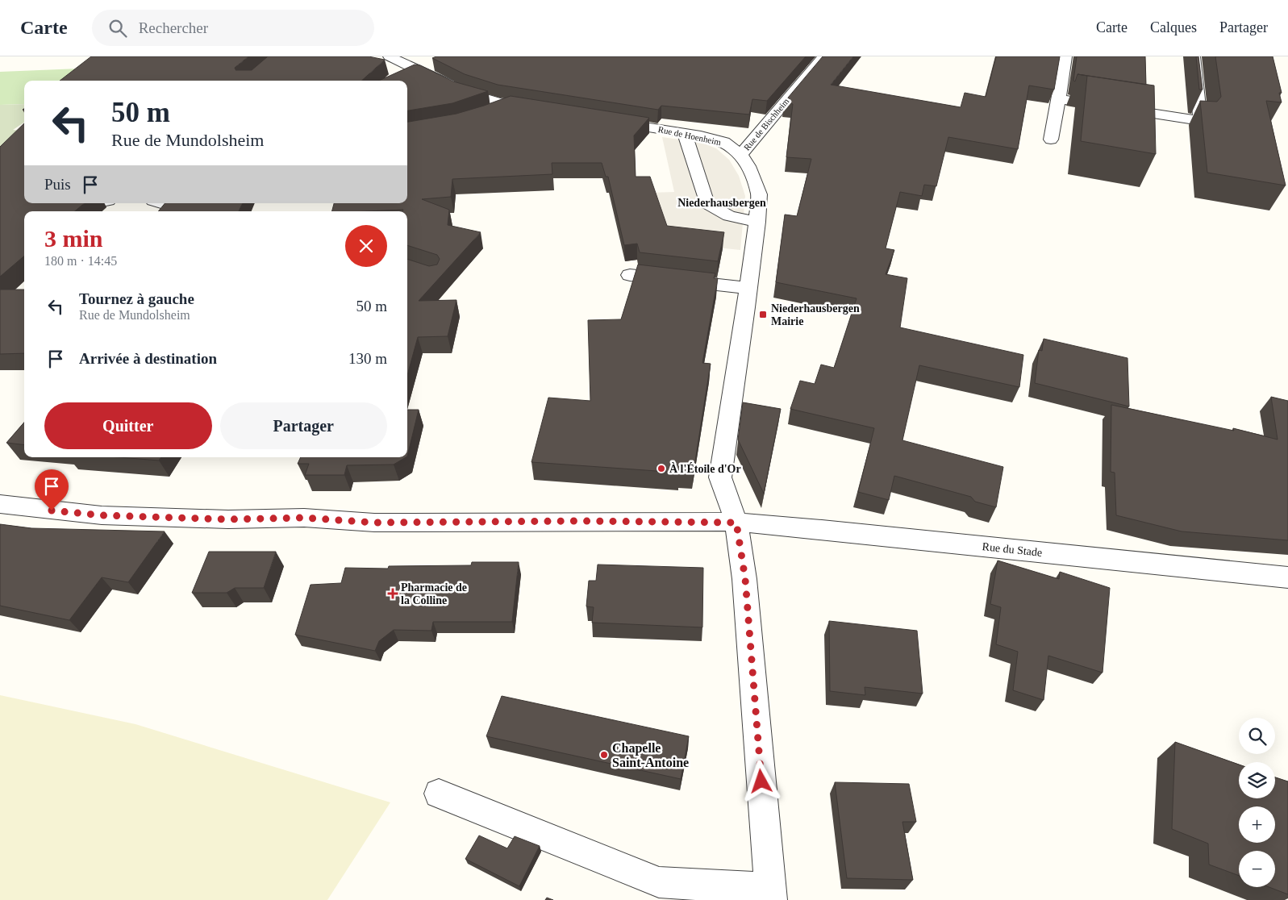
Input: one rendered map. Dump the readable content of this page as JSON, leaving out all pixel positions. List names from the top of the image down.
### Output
{
  "streets": {
    "street": ["Rue de Bischheim", "Rue de Hoenheim", "Rue du Stade"]
  },
  "crossings": [
    ["Rue de Bischheim", "Rue de Hoenheim"],
    ["Rue de Hoenheim", "Rue du Stade"]
  ],
  "districts": ["Niederhausbergen"],
  "places": {
    "transit": ["Niederhausbergen Mairie"],
    "other": ["À l'Étoile d'Or", "Chapelle Saint-Antoine"],
    "health": ["Pharmacie de la Colline"]
  },
  "page": {
    "header": "Carte",
    "search": "Rechercher",
    "nav": ["Carte", "Calques", "Partager"],
    "turn": ["50 m", "Rue de Mundolsheim"],
    "then": "Puis",
    "heading": ["3 min", "180 m · 14:45"],
    "list": [
      {
        "name": "Tournez à gauche",
        "note": "Rue de Mundolsheim",
        "value": "50 m"
      },
      {
        "name": "Arrivée à destination",
        "value": "130 m"
      }
    ],
    "buttons": ["Quitter", "Partager"],
    "map_buttons": ["+", "−"]
  }
}
